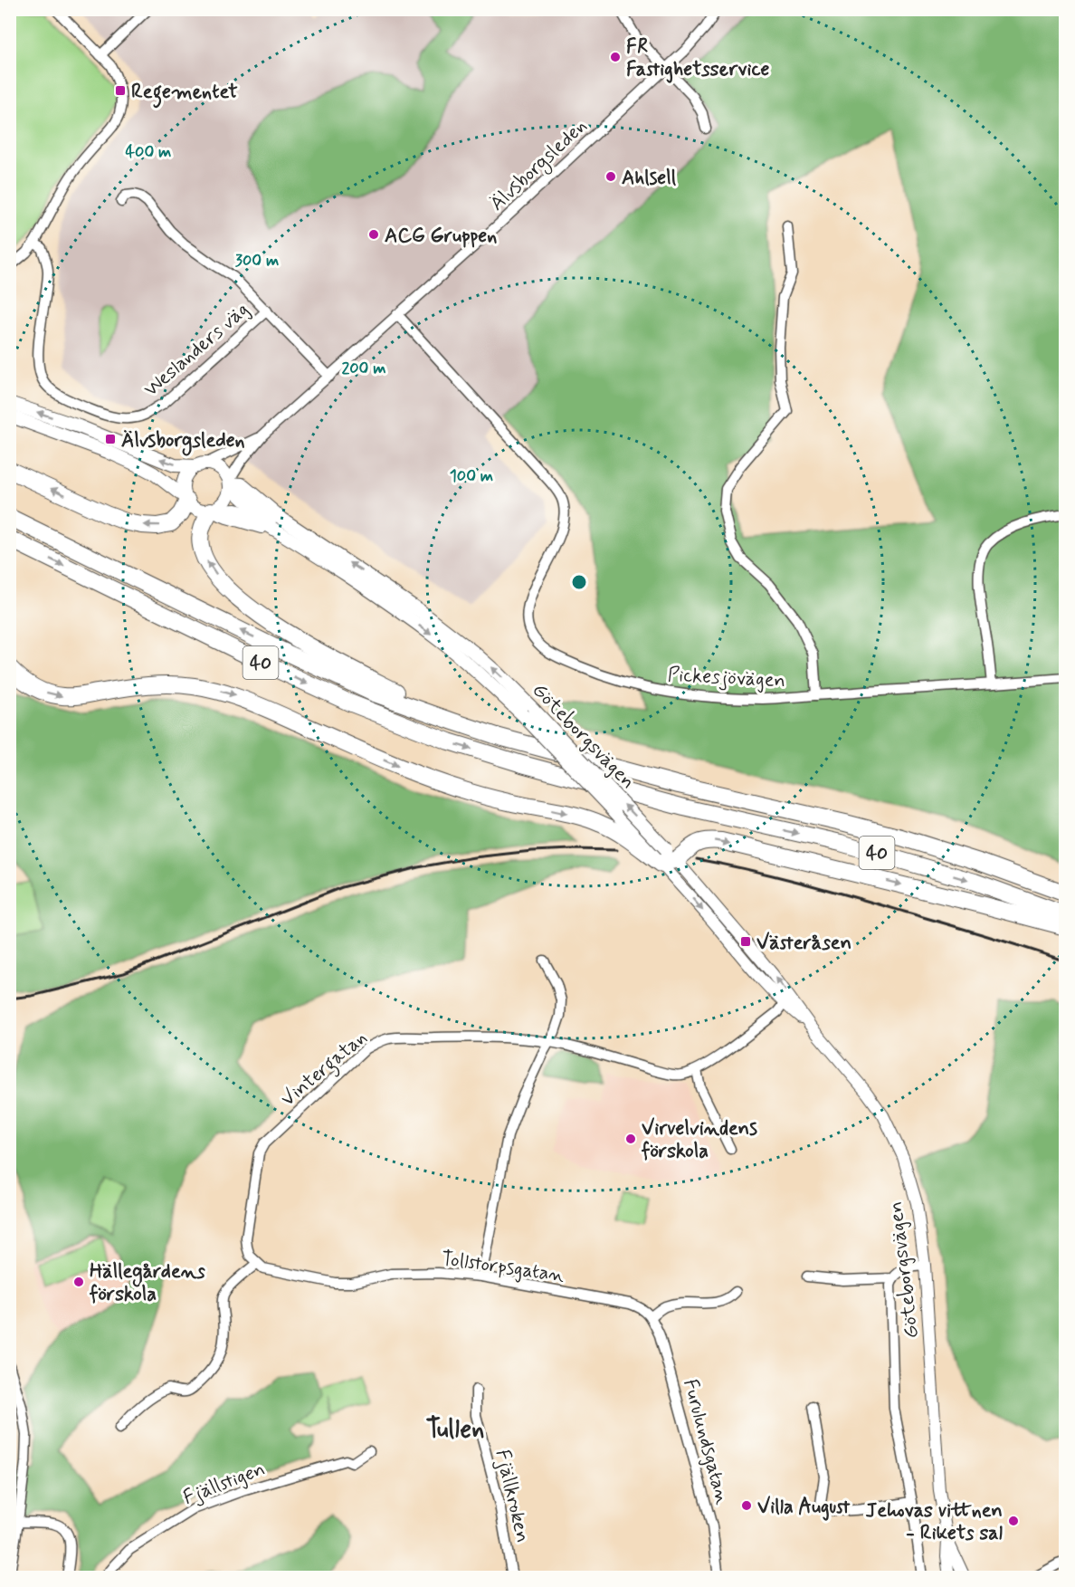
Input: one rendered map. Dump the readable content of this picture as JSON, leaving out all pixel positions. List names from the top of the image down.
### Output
{
  "streets": {
    "highway": ["40"],
    "main road": ["Göteborgsvägen"],
    "street": [
      "Älvsborgsleden",
      "Weslanders väg",
      "Pickesjövägen",
      "Vintergatan",
      "Tollstorpsgatan",
      "Furulundsgatan",
      "Fjällstigen",
      "Fjällkroken"
    ]
  },
  "crossings": [
    ["Älvsborgsleden", "Pickesjövägen"],
    ["Älvsborgsleden", "Göteborgsvägen"],
    ["Göteborgsvägen", "Vintergatan"],
    ["Vintergatan", "Tollstorpsgatan"],
    ["Tollstorpsgatan", "Furulundsgatan"]
  ],
  "districts": ["Tullen"],
  "places": {
    "other": [
      "FR Fastighetsservice",
      "Ahlsell",
      "ACG Gruppen",
      "Virvelvindens förskola",
      "Hällegårdens förskola",
      "Villa August",
      "Jehovas vittnen - Rikets sal"
    ],
    "transit": ["Regementet", "Älvsborgsleden", "Västeråsen"]
  },
  "rings": [
    "400 m",
    "300 m",
    "200 m",
    "100 m"
  ]
}
